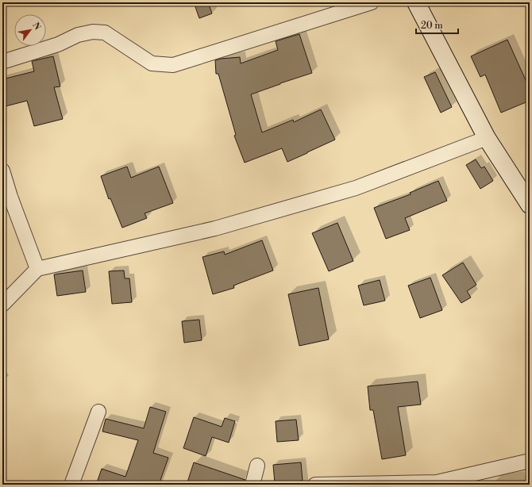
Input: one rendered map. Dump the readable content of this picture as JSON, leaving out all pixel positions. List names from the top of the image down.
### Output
{
  "scale_bar": "20 m",
  "north": "top right"
}
